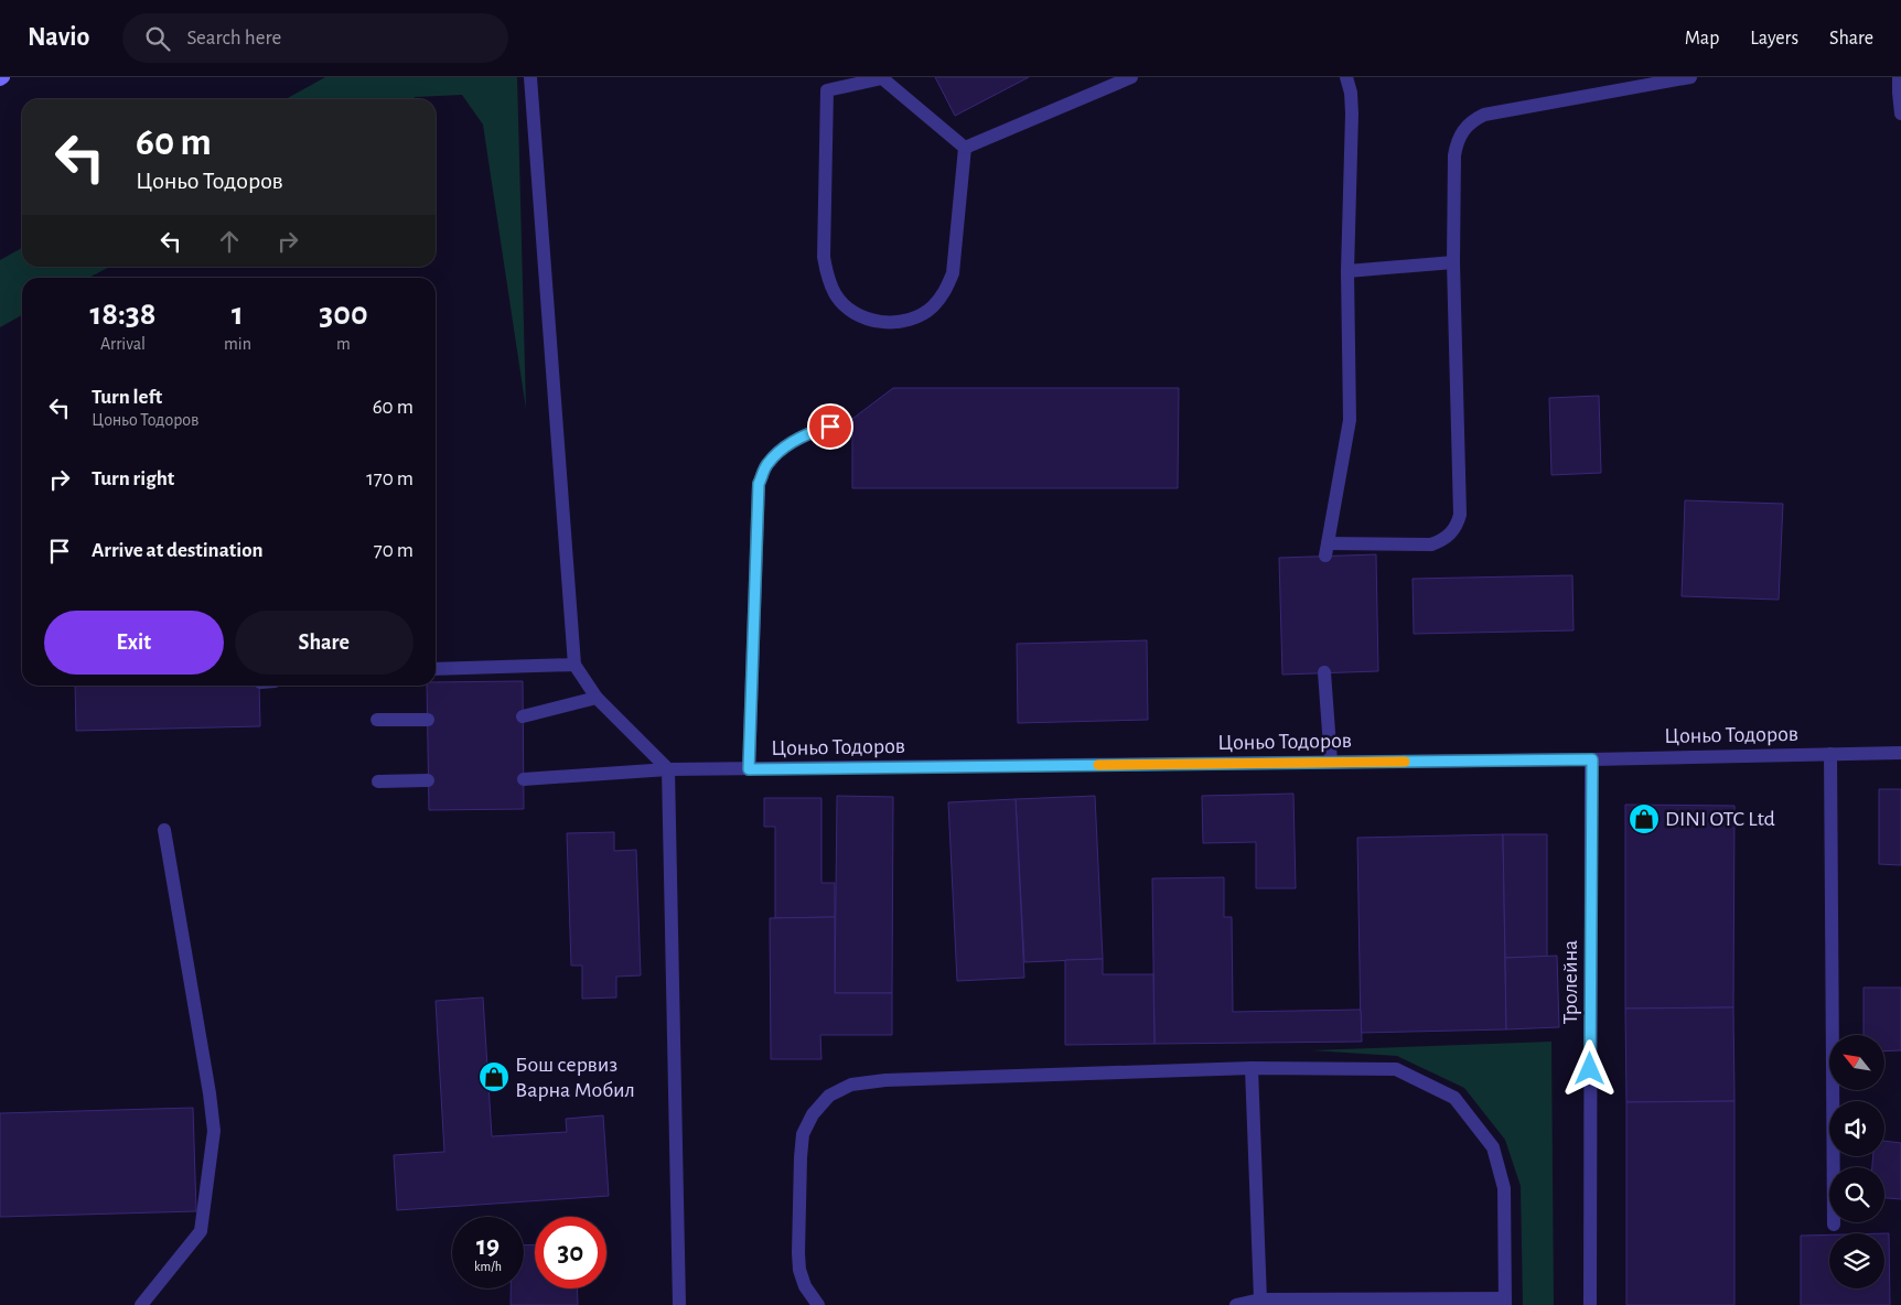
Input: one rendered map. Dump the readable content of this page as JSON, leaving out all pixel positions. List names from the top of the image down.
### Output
{
  "streets": {
    "street": ["Цоньо Тодоров", "Тролейна"]
  },
  "crossings": [
    ["Цоньо Тодоров", "Тролейна"]
  ],
  "places": {
    "shop": ["DINI OTC Ltd", "Бош сервиз Варна Мобил"]
  },
  "north": "top left",
  "page": {
    "header": "Navio",
    "search": "Search here",
    "nav": ["Map", "Layers", "Share"],
    "turn": ["60 m", "Цоньо Тодоров"],
    "eta": [
      "18:38",
      "Arrival",
      "1",
      "min",
      "300",
      "m"
    ],
    "list": [
      {
        "name": "Turn left",
        "note": "Цоньо Тодоров",
        "value": "60 m"
      },
      {
        "name": "Turn right",
        "value": "170 m"
      },
      {
        "name": "Arrive at destination",
        "value": "70 m"
      }
    ],
    "buttons": ["Exit", "Share"],
    "speed": "19 km/h",
    "limit": "30"
  }
}
